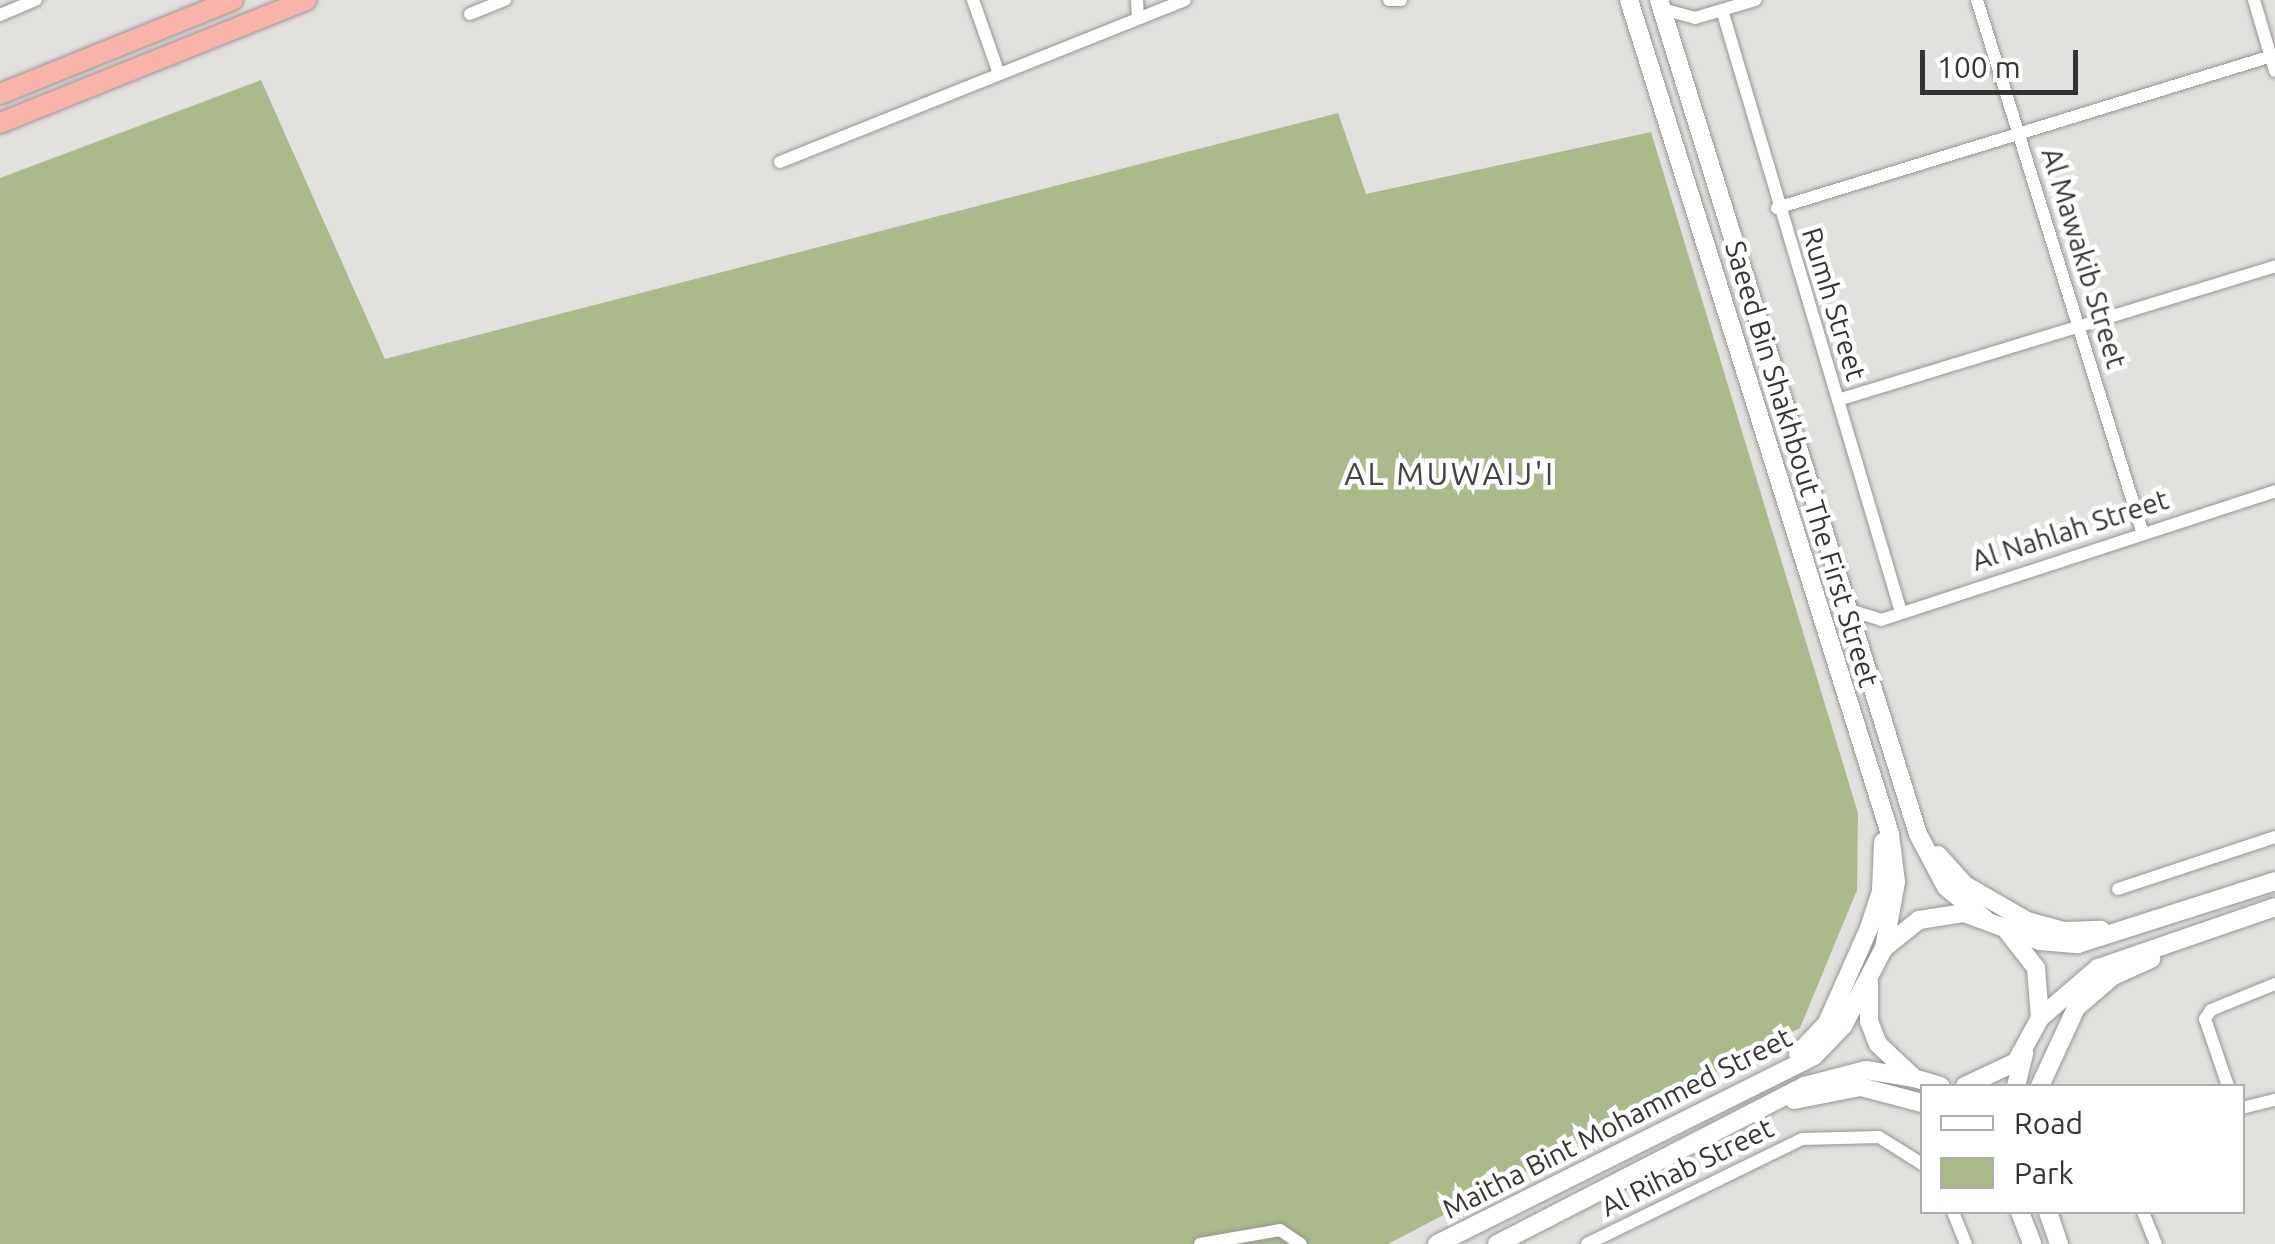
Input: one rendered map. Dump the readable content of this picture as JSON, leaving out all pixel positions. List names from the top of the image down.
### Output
{
  "streets": {
    "main road": ["Saeed Bin Shakhbout The First Street", "Maitha Bint Mohammed Street"],
    "street": [
      "Al Mawakib Street",
      "Rumh Street",
      "Al Nahlah Street",
      "Al Rihab Street"
    ]
  },
  "crossings": [
    ["Al Mawakib Street", "Al Nahlah Street"],
    ["Rumh Street", "Al Nahlah Street"],
    ["Saeed Bin Shakhbout The First Street", "Maitha Bint Mohammed Street"]
  ],
  "districts": ["AL MUWAIJ'I"],
  "legend": ["Road", "Park"],
  "scale_bar": "100 m"
}
